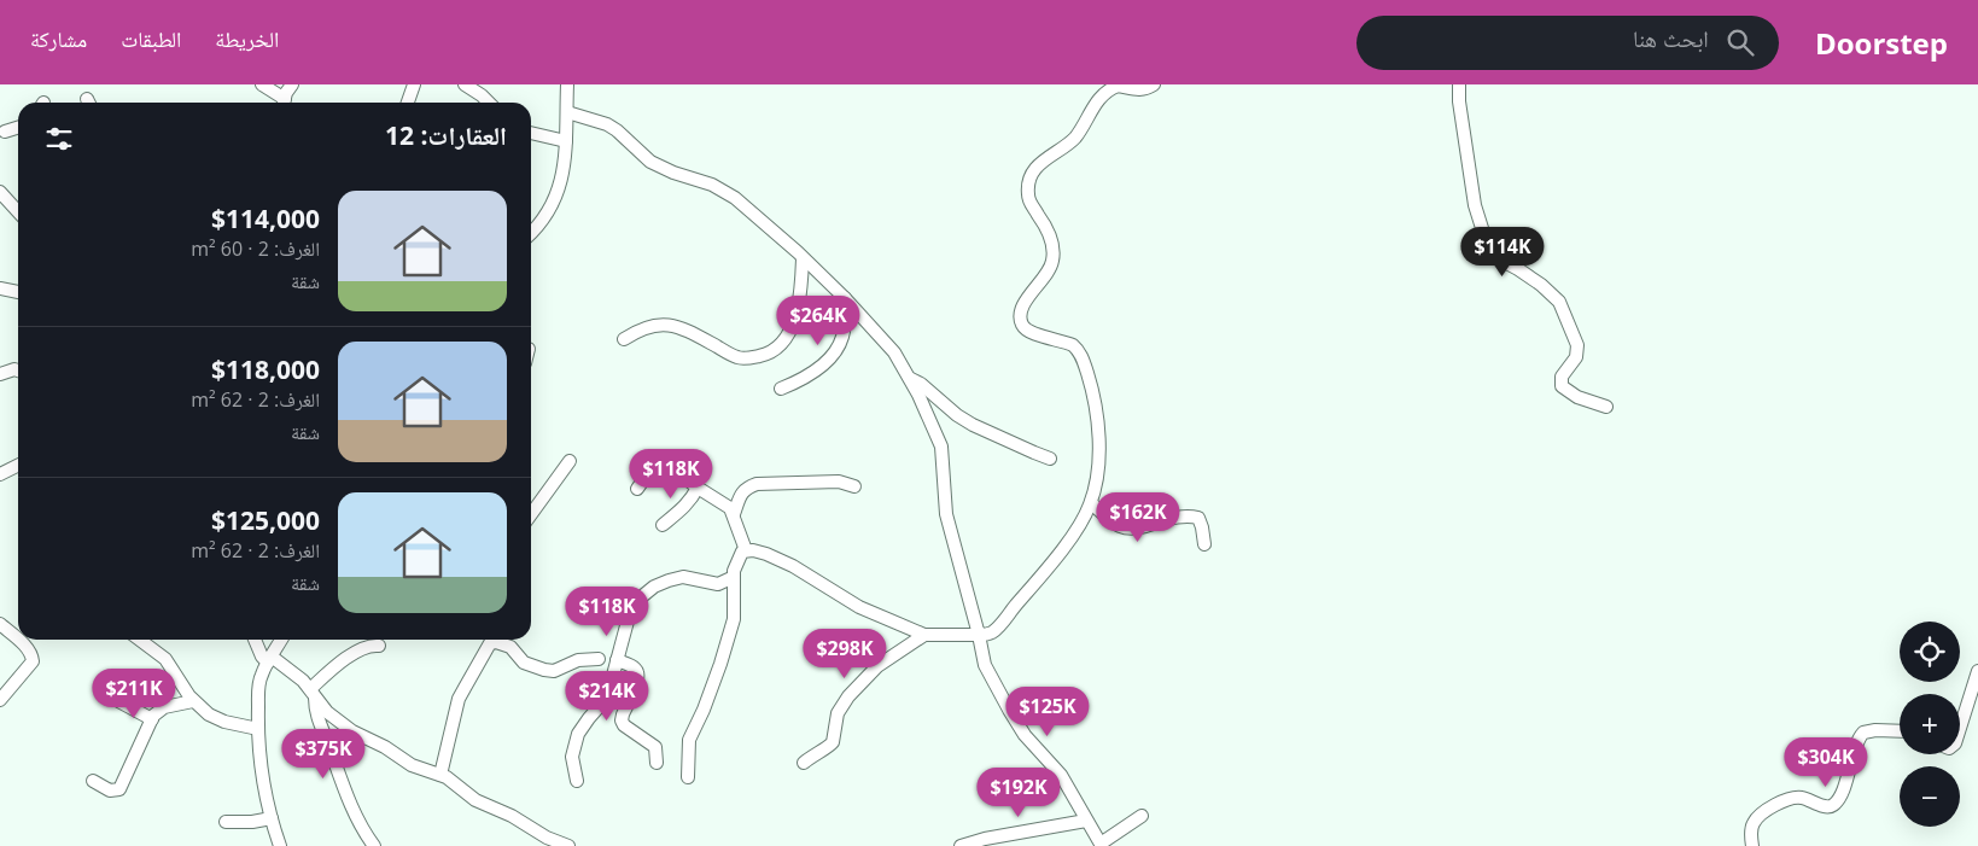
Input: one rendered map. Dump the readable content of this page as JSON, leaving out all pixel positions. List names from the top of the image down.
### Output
{
  "page": {
    "header": "Doorstep",
    "search": "ابحث هنا",
    "nav": ["الخريطة", "الطبقات", "مشاركة"],
    "heading": "العقارات: 12",
    "list": [
      {
        "name": "$114,000",
        "note": "الغرف: 2 · 60 m² · شقة"
      },
      {
        "name": "$118,000",
        "note": "الغرف: 2 · 62 m² · شقة"
      },
      {
        "name": "$125,000",
        "note": "الغرف: 2 · 62 m² · شقة"
      }
    ],
    "price": [
      "$114K",
      "$264K",
      "$118K",
      "$162K",
      "$118K",
      "$298K",
      "$211K",
      "$214K",
      "$125K",
      "$375K",
      "$304K",
      "$192K"
    ],
    "map_buttons": ["+", "−"]
  }
}
